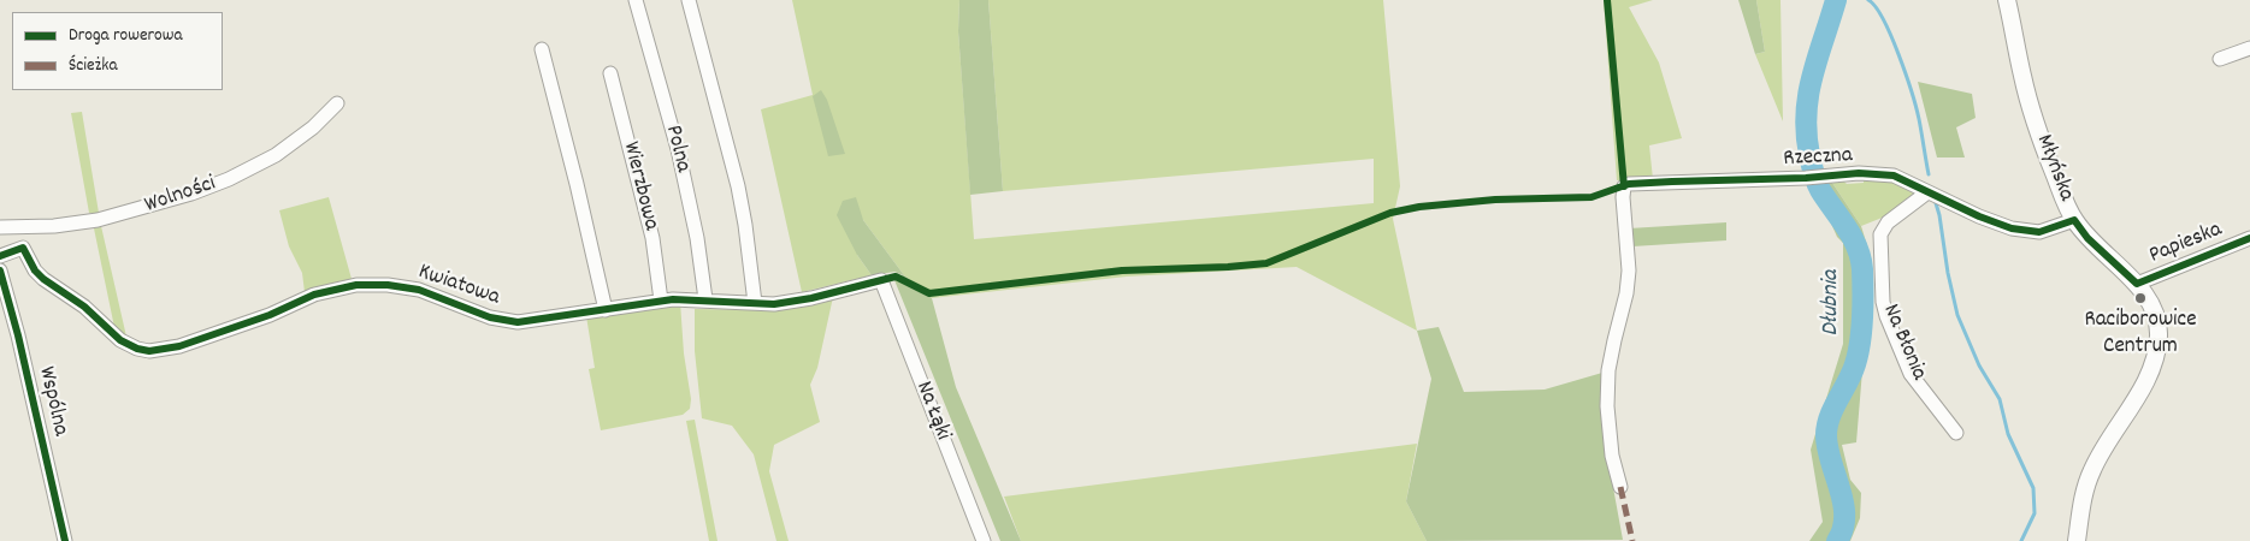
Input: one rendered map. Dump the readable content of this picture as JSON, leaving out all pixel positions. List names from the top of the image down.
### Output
{
  "streets": {
    "street": [
      "Polna",
      "Rzeczna",
      "Młyńska",
      "Wierzbowa",
      "Wolności",
      "Papieska",
      "Kwiatowa",
      "Na Błonia",
      "Wspólna",
      "Na Łąki"
    ]
  },
  "crossings": [
    ["Polna", "Kwiatowa"],
    ["Rzeczna", "Młyńska"],
    ["Rzeczna", "Na Błonia"],
    ["Młyńska", "Papieska"],
    ["Wierzbowa", "Kwiatowa"],
    ["Kwiatowa", "Na Łąki"]
  ],
  "water": ["Dłubnia"],
  "places": ["Raciborowice Centrum"],
  "legend": ["Droga rowerowa", "Ścieżka"]
}
